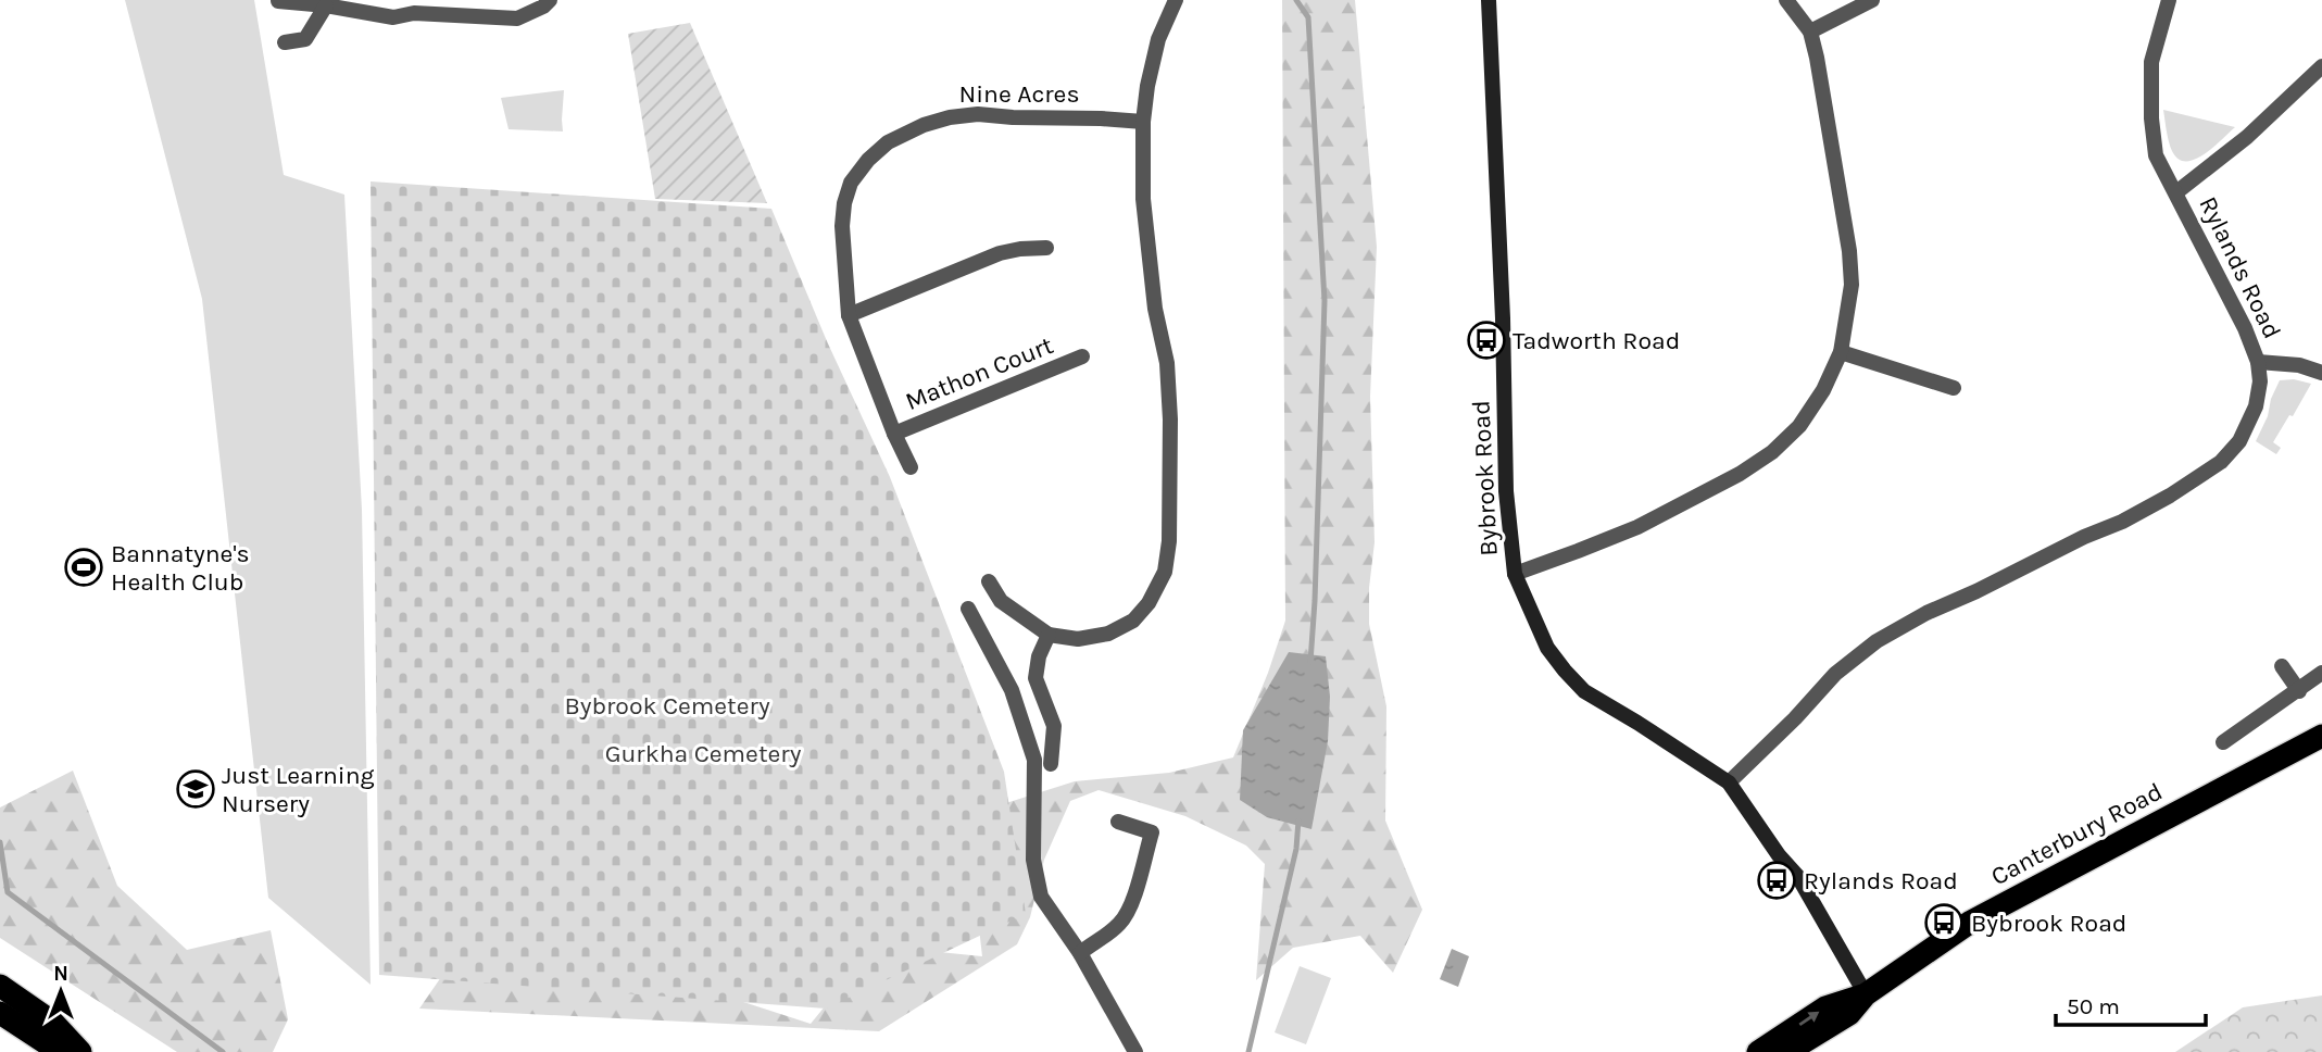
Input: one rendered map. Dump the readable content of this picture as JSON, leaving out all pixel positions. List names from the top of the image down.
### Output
{
  "streets": {
    "highway": ["Canterbury Road"],
    "street": [
      "Nine Acres",
      "Rylands Road",
      "Mathon Court",
      "Bybrook Road"
    ]
  },
  "crossings": [
    ["Nine Acres", "Mathon Court"],
    ["Rylands Road", "Bybrook Road"],
    ["Bybrook Road", "Canterbury Road"]
  ],
  "parks": ["Bybrook Cemetery", "Gurkha Cemetery"],
  "places": {
    "bus stop": ["Tadworth Road", "Rylands Road", "Bybrook Road"],
    "sports": ["Bannatyne's Health Club"],
    "school or university": ["Just Learning Nursery"]
  },
  "scale_bar": "50 m",
  "north": "top"
}
